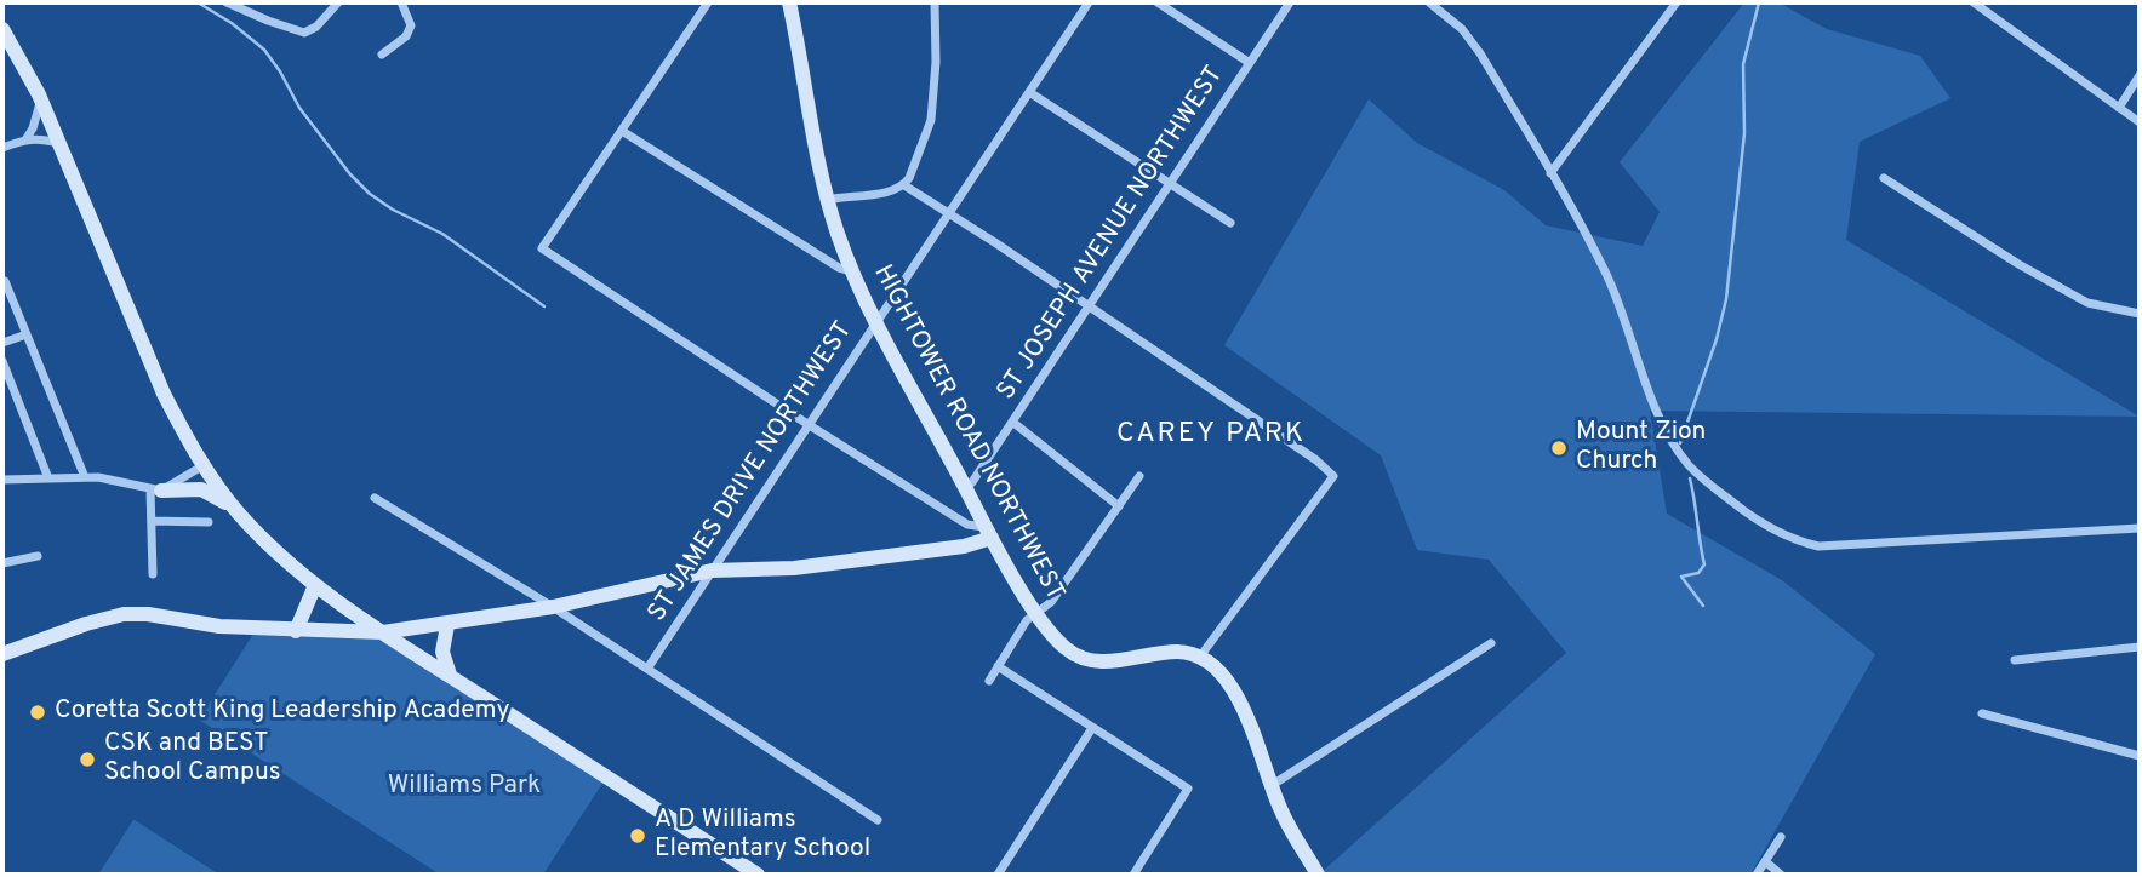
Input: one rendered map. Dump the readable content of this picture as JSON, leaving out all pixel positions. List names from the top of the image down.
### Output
{
  "streets": {
    "street": ["ST JOSEPH AVENUE NORTHWEST", "HIGHTOWER ROAD NORTHWEST", "ST JAMES DRIVE NORTHWEST"]
  },
  "crossings": [
    ["ST JOSEPH AVENUE NORTHWEST", "HIGHTOWER ROAD NORTHWEST"],
    ["HIGHTOWER ROAD NORTHWEST", "ST JAMES DRIVE NORTHWEST"]
  ],
  "districts": ["CAREY PARK"],
  "parks": ["Williams Park"],
  "places": [
    "Mount Zion Church",
    "Coretta Scott King Leadership Academy",
    "CSK and BEST School Campus",
    "A D Williams Elementary School"
  ]
}
